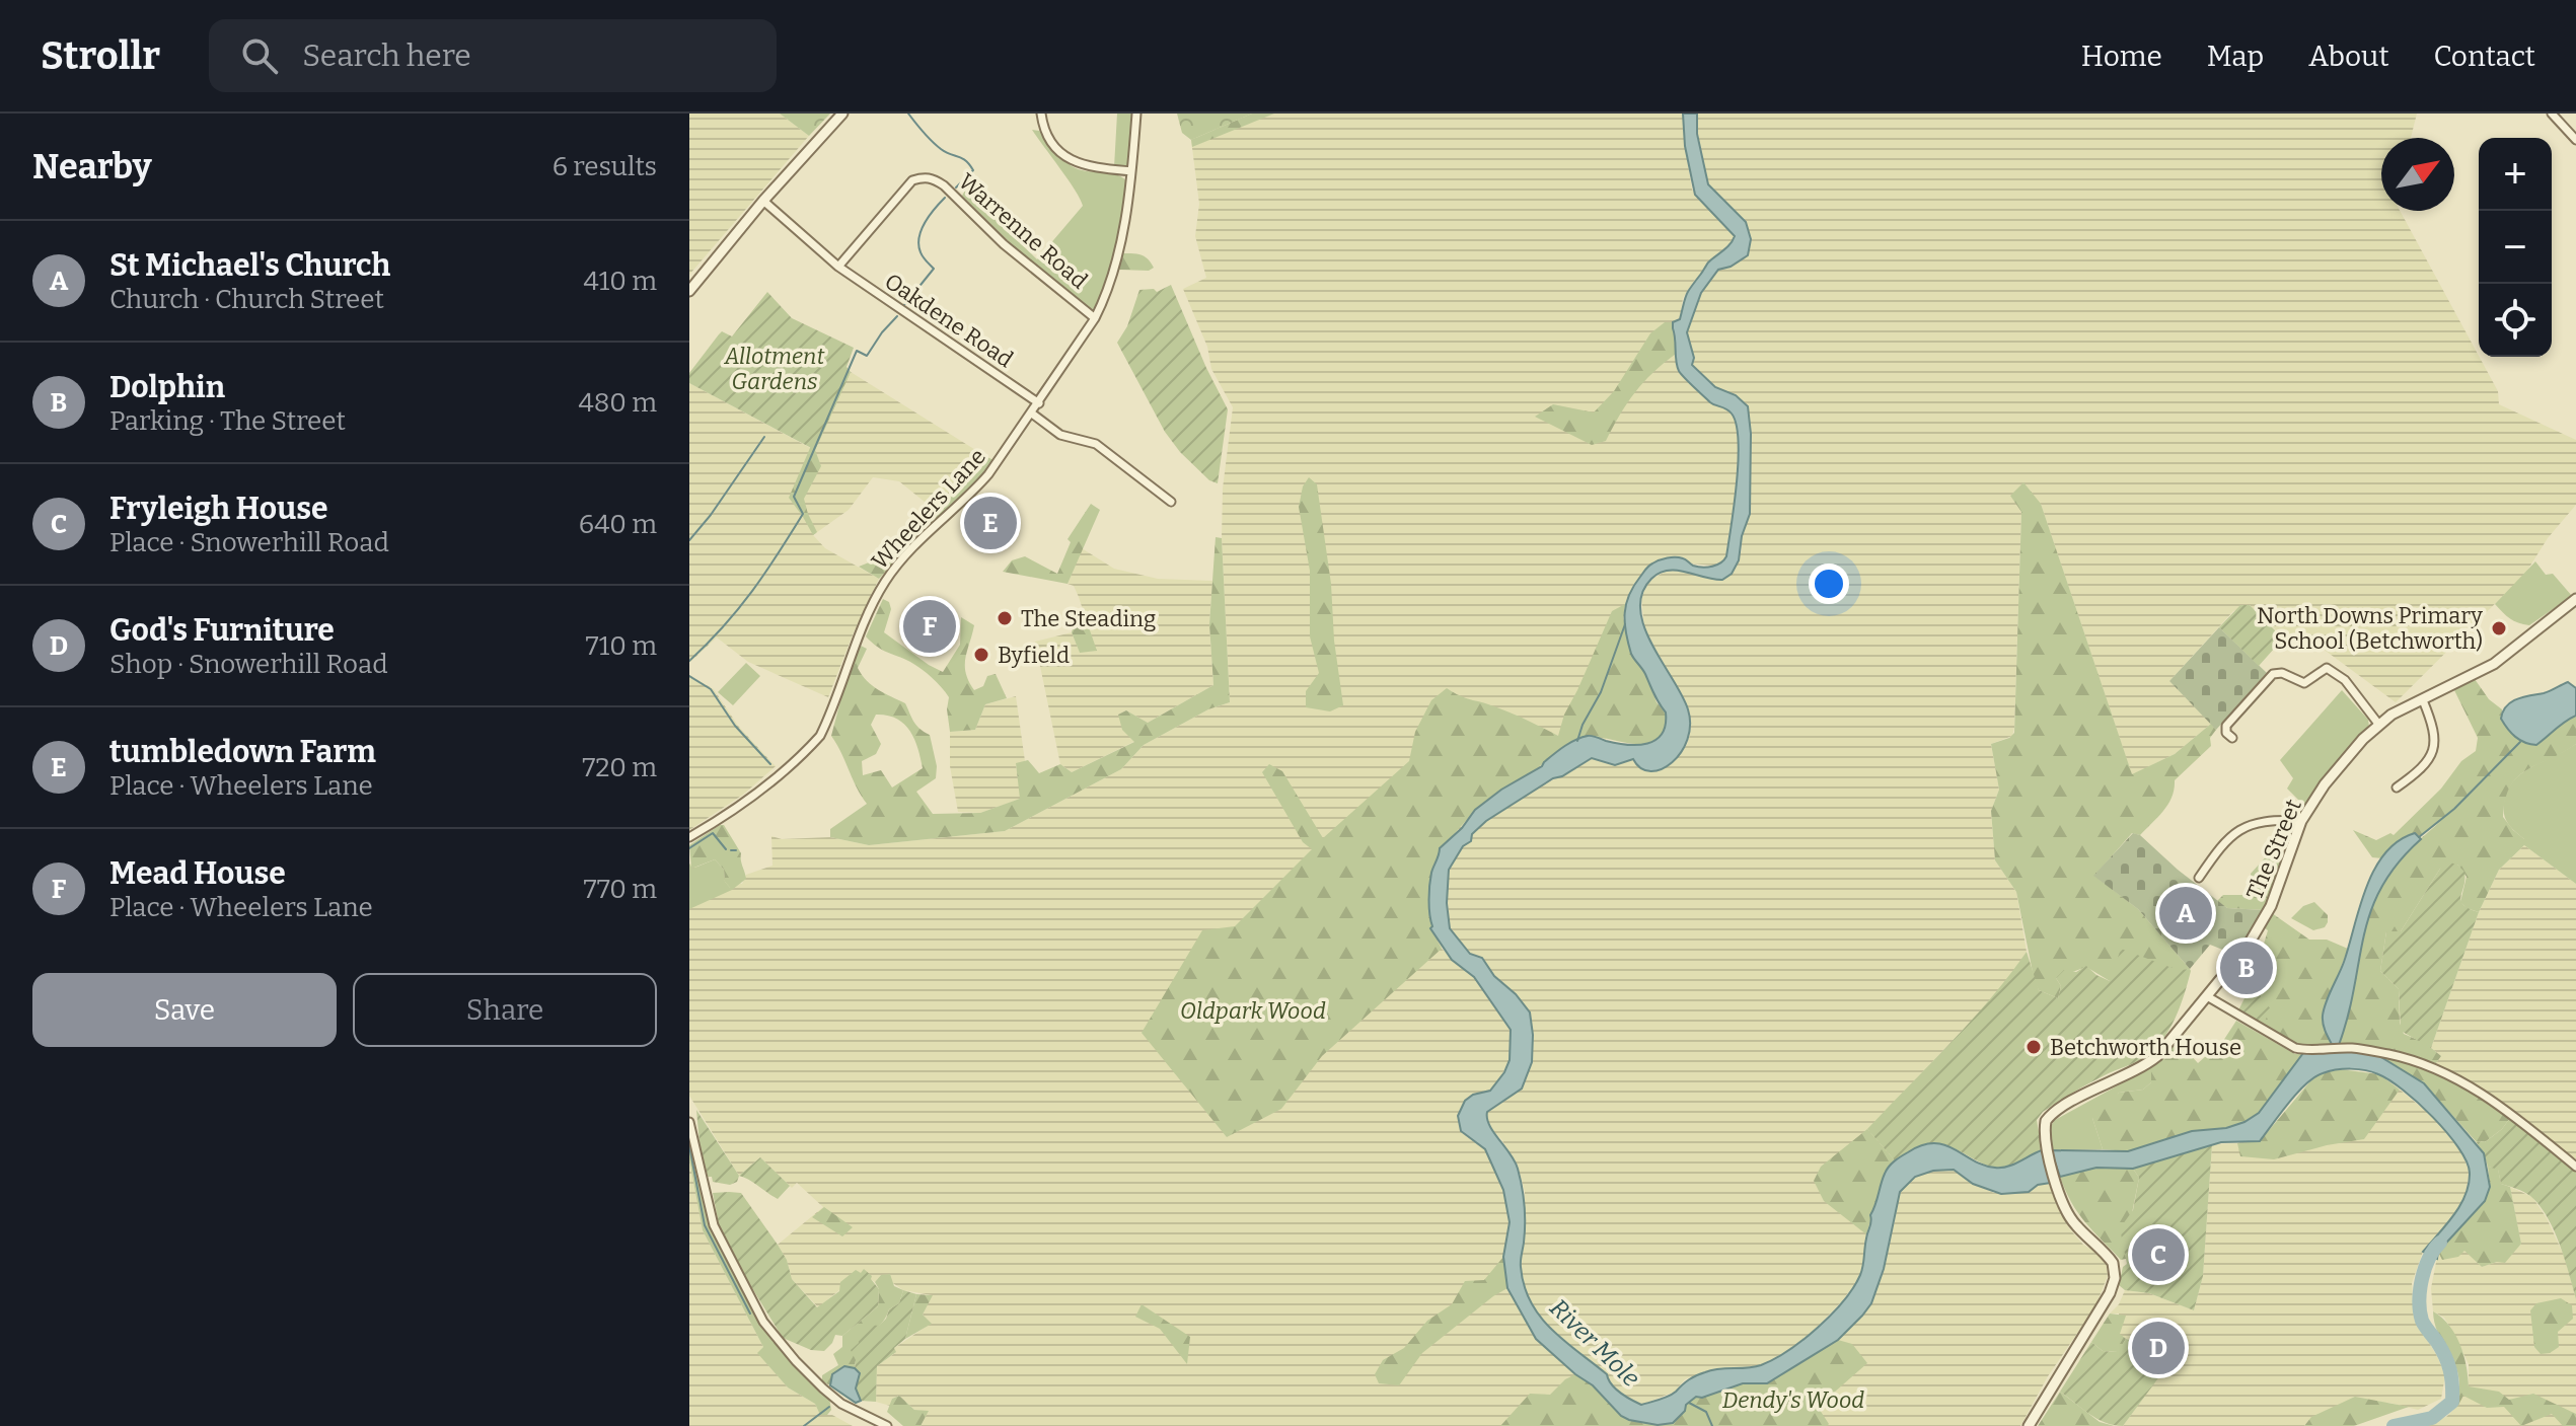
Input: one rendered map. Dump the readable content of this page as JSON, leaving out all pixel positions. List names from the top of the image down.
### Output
{
  "streets": {
    "street": [
      "Warrenne Road",
      "Oakdene Road",
      "Wheelers Lane",
      "The Street"
    ]
  },
  "crossings": [
    ["Warrenne Road", "Oakdene Road"],
    ["Warrenne Road", "Wheelers Lane"],
    ["Oakdene Road", "Wheelers Lane"]
  ],
  "water": ["River Mole"],
  "parks": ["Allotment Gardens", "Oldpark Wood", "Dendy's Wood"],
  "places": [
    "The Steading",
    "North Downs Primary School (Betchworth)",
    "Byfield",
    "Betchworth House"
  ],
  "north": "top right",
  "page": {
    "header": "Strollr",
    "search": "Search here",
    "nav": [
      "Home",
      "Map",
      "About",
      "Contact"
    ],
    "heading": ["Nearby", "6 results"],
    "map_buttons": ["+", "−"],
    "list": [
      {
        "mark": "A",
        "name": "St Michael's Church",
        "note": "Church · Church Street",
        "value": "410 m"
      },
      {
        "mark": "B",
        "name": "Dolphin",
        "note": "Parking · The Street",
        "value": "480 m"
      },
      {
        "mark": "C",
        "name": "Fryleigh House",
        "note": "Place · Snowerhill Road",
        "value": "640 m"
      },
      {
        "mark": "D",
        "name": "God's Furniture",
        "note": "Shop · Snowerhill Road",
        "value": "710 m"
      },
      {
        "mark": "E",
        "name": "tumbledown Farm",
        "note": "Place · Wheelers Lane",
        "value": "720 m"
      },
      {
        "mark": "F",
        "name": "Mead House",
        "note": "Place · Wheelers Lane",
        "value": "770 m"
      }
    ],
    "pins": [
      "E",
      "F",
      "A",
      "B",
      "C",
      "D"
    ],
    "buttons": ["Save", "Share"]
  }
}
